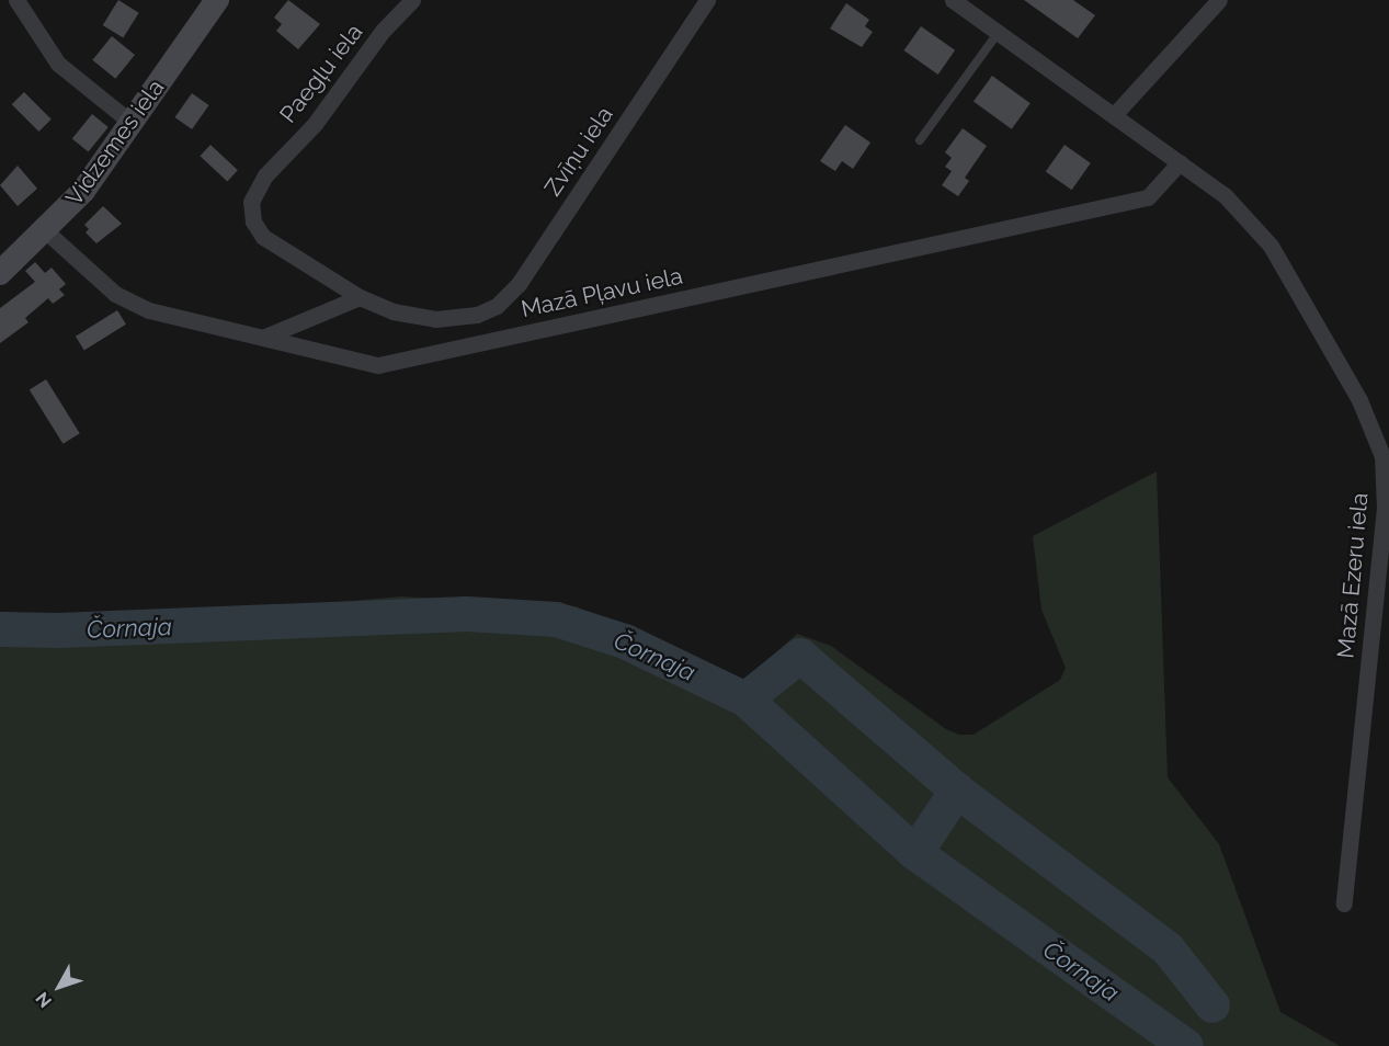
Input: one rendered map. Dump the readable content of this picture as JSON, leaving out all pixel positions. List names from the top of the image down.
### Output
{
  "streets": {
    "street": [
      "Paegļu iela",
      "Vidzemes iela",
      "Zvīņu iela",
      "Mazā Pļavu iela",
      "Mazā Ezeru iela"
    ]
  },
  "crossings": [
    ["Paegļu iela", "Zvīņu iela"],
    ["Vidzemes iela", "Mazā Pļavu iela"],
    ["Mazā Pļavu iela", "Mazā Ezeru iela"]
  ],
  "water": ["Čornaja"],
  "north": "bottom left"
}
